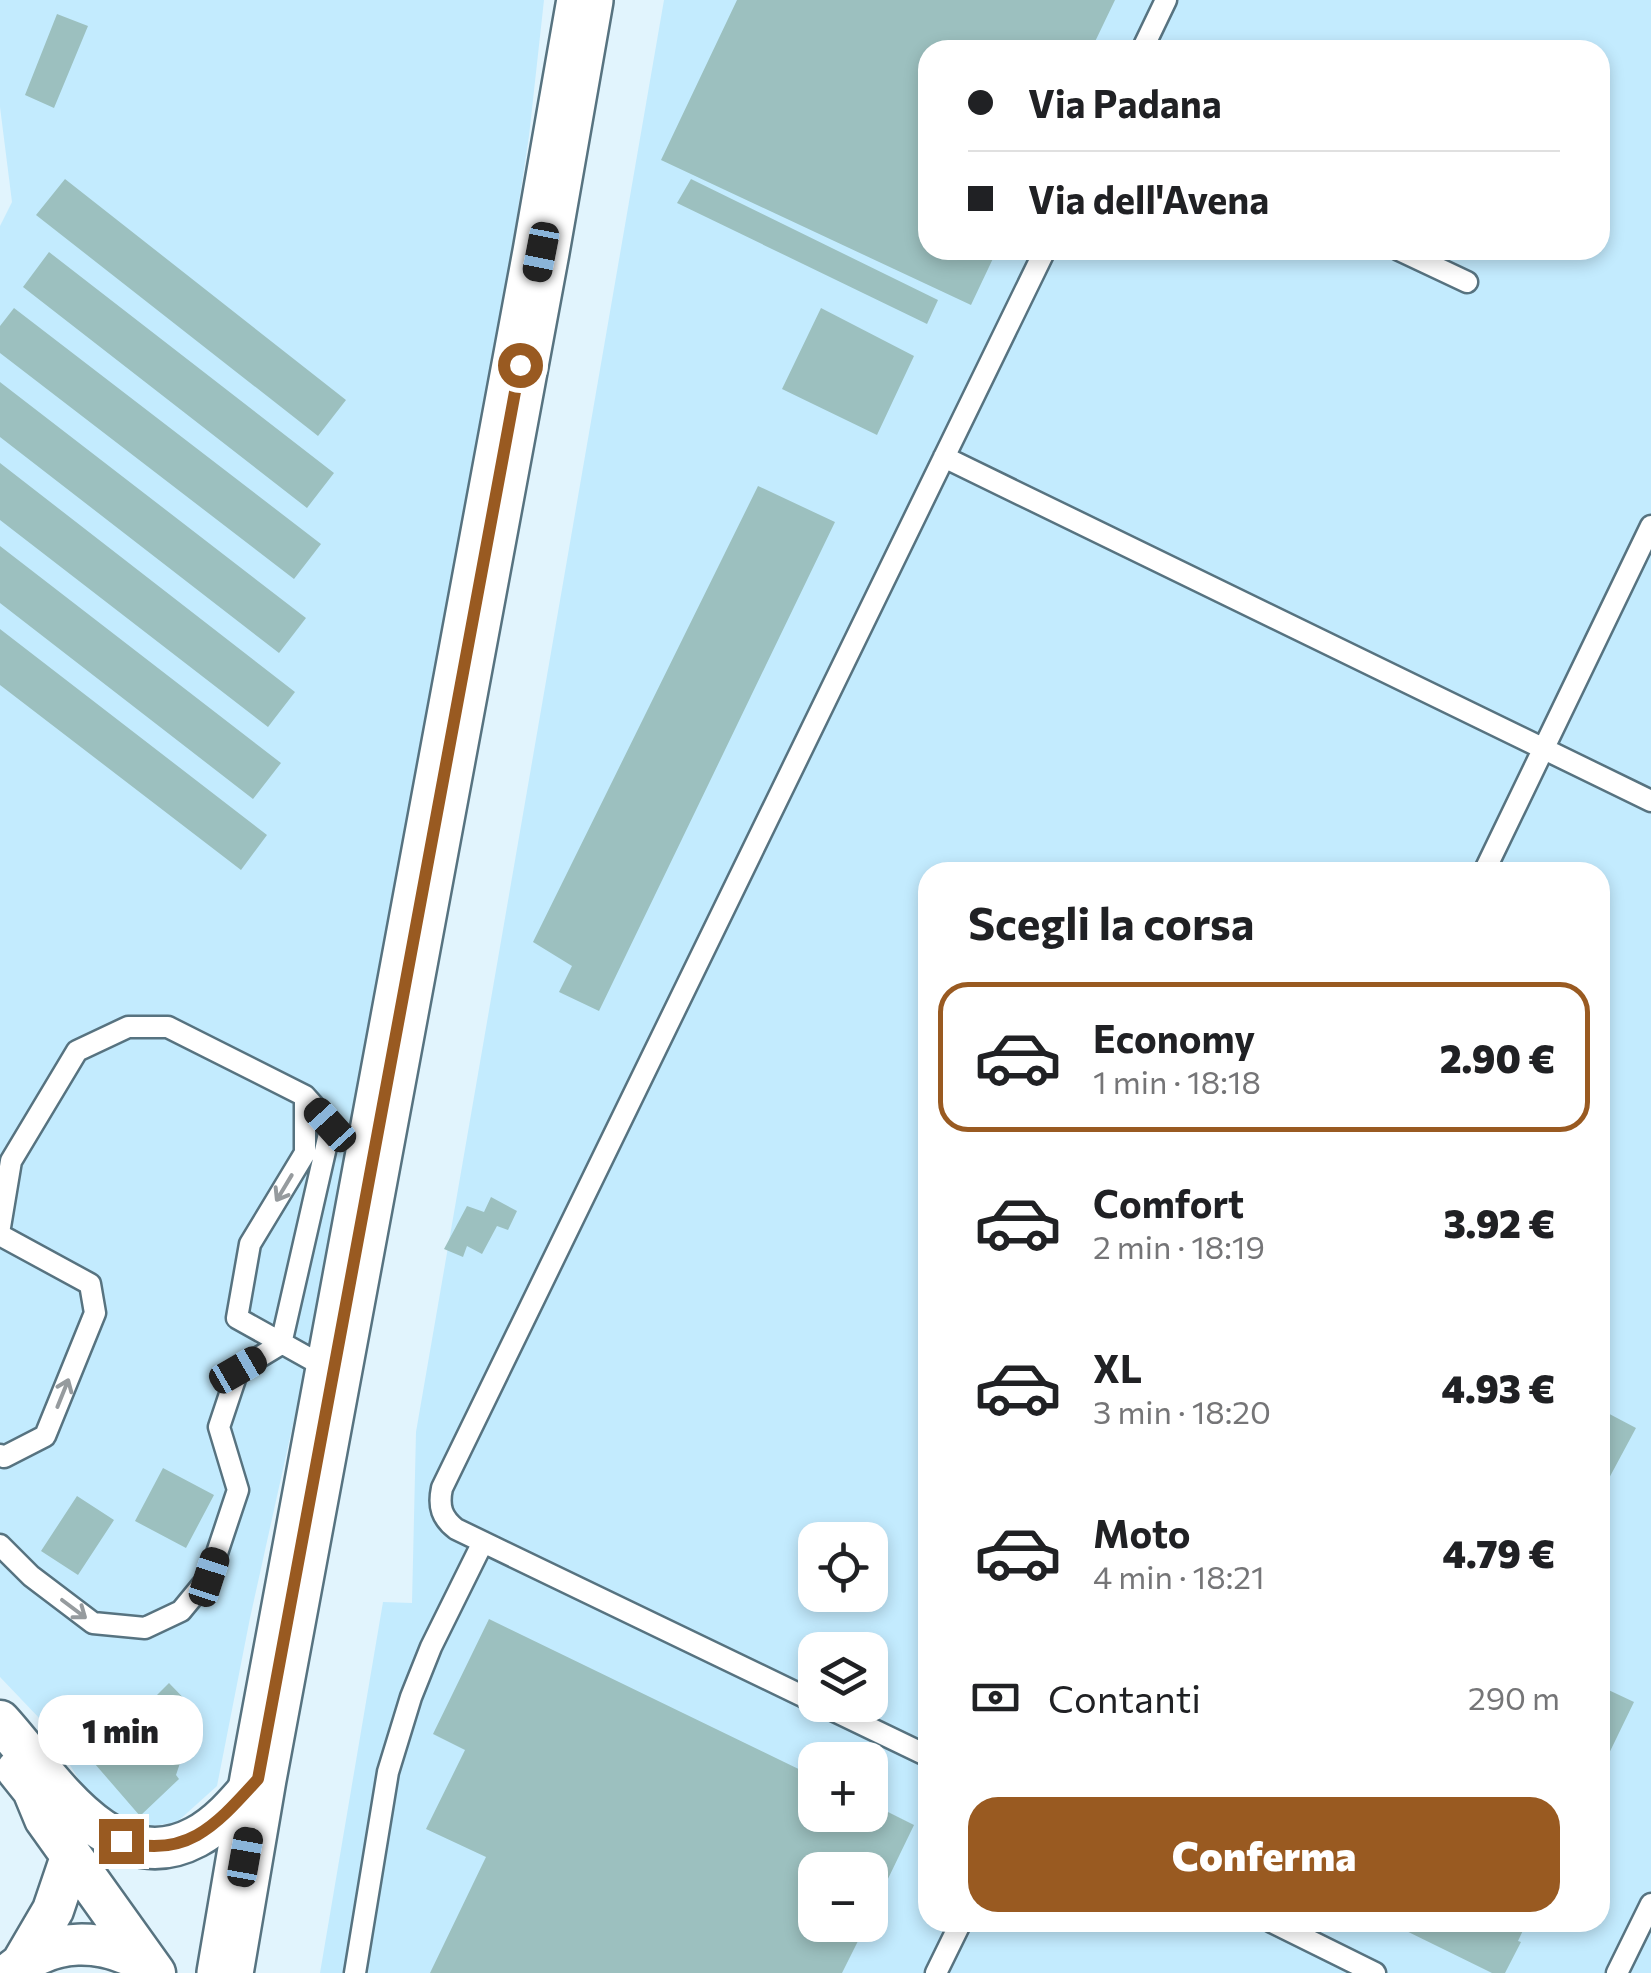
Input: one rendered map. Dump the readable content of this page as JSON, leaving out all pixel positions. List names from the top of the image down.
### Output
{
  "page": {
    "banner": ["Via Padana", "Via dell'Avena"],
    "heading": "Scegli la corsa",
    "list": [
      {
        "name": "Economy",
        "note": "1 min · 18:18",
        "value": "2.90 €"
      },
      {
        "name": "Comfort",
        "note": "2 min · 18:19",
        "value": "3.92 €"
      },
      {
        "name": "XL",
        "note": "3 min · 18:20",
        "value": "4.93 €"
      },
      {
        "name": "Moto",
        "note": "4 min · 18:21",
        "value": "4.79 €"
      }
    ],
    "map_buttons": ["+", "−"],
    "pay": ["Contanti", "290 m"],
    "bubble": "1 min",
    "buttons": "Conferma"
  }
}
